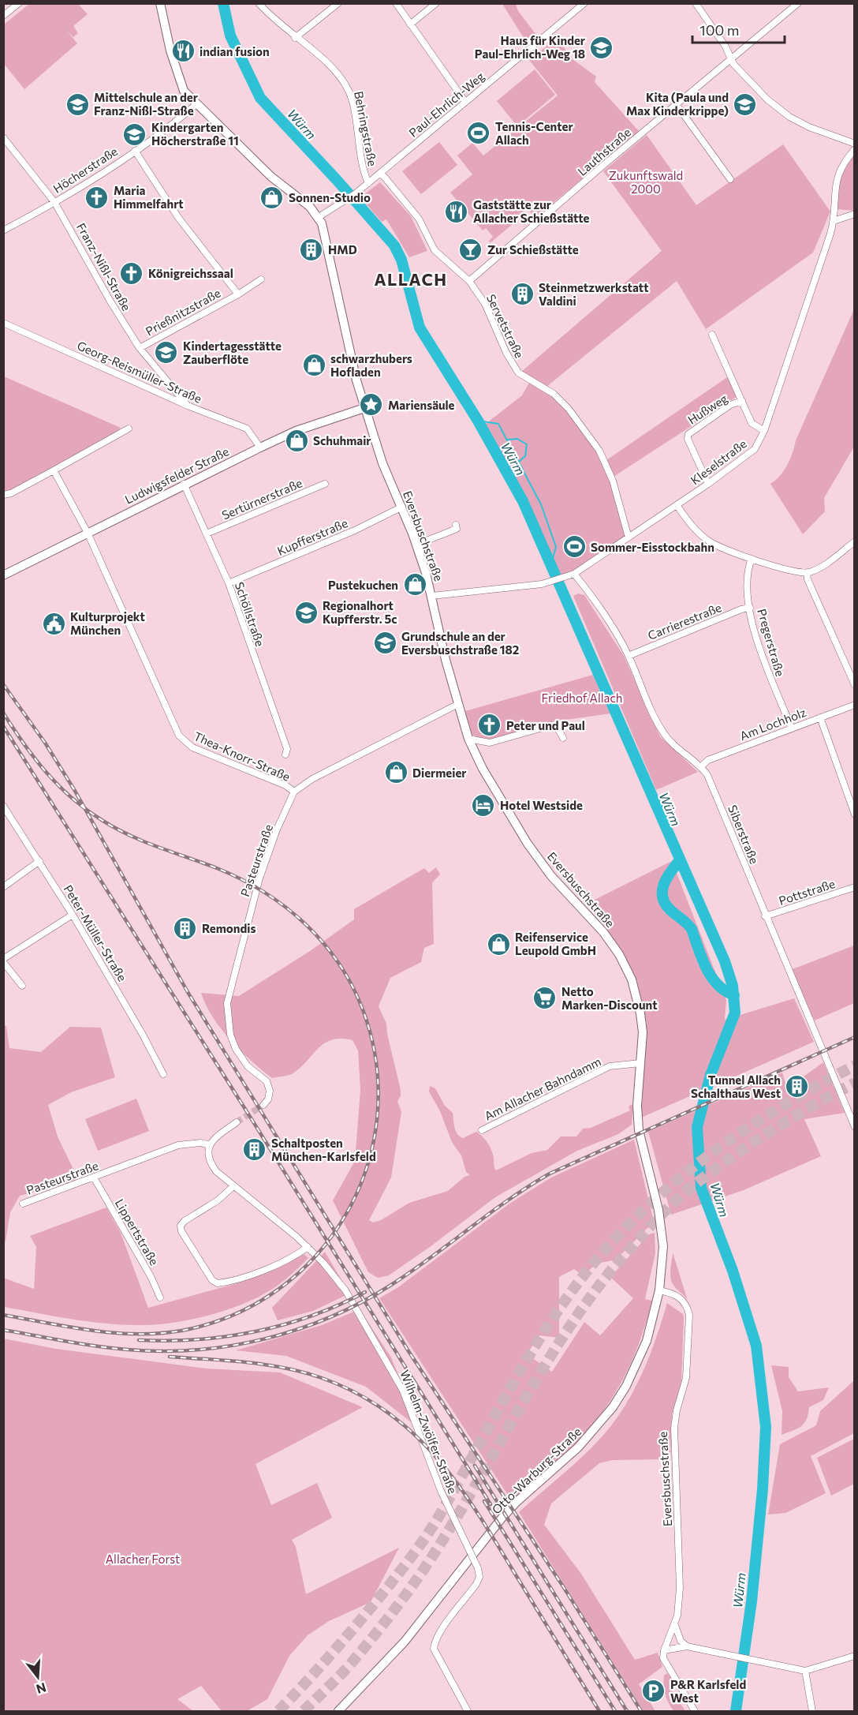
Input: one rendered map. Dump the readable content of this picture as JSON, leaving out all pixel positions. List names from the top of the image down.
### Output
{
  "streets": {
    "main road": ["Ludwigsfelder Straße", "Eversbuschstraße", "Otto-Warburg-Straße"],
    "street": [
      "Paul-Ehrlich-Weg",
      "Behringstraße",
      "Lauthstraße",
      "Höcherstraße",
      "Franz-Nißl-Straße",
      "Prießnitzstraße",
      "Servetstraße",
      "Georg-Reismüller-Straße",
      "Hußweg",
      "Kleselstraße",
      "Sertürnerstraße",
      "Kupfferstraße",
      "Schöllstraße",
      "Carrierestraße",
      "Pregerstraße",
      "Am Lochholz",
      "Thea-Knorr-Straße",
      "Siberstraße",
      "Pasteurstraße",
      "Pottstraße",
      "Peter-Müller-Straße",
      "Am Allacher Bahndamm",
      "Lippertstraße",
      "Wilhelm-Zwölfer-Straße"
    ]
  },
  "crossings": [
    ["Paul-Ehrlich-Weg", "Behringstraße"],
    ["Paul-Ehrlich-Weg", "Servetstraße"],
    ["Paul-Ehrlich-Weg", "Eversbuschstraße"],
    ["Lauthstraße", "Servetstraße"],
    ["Höcherstraße", "Franz-Nißl-Straße"],
    ["Höcherstraße", "Eversbuschstraße"],
    ["Franz-Nißl-Straße", "Prießnitzstraße"],
    ["Franz-Nißl-Straße", "Georg-Reismüller-Straße"],
    ["Servetstraße", "Kleselstraße"],
    ["Georg-Reismüller-Straße", "Ludwigsfelder Straße"],
    ["Hußweg", "Kleselstraße"],
    ["Kleselstraße", "Eversbuschstraße"],
    ["Kleselstraße", "Siberstraße"],
    ["Ludwigsfelder Straße", "Eversbuschstraße"],
    ["Ludwigsfelder Straße", "Schöllstraße"],
    ["Ludwigsfelder Straße", "Thea-Knorr-Straße"],
    ["Sertürnerstraße", "Schöllstraße"],
    ["Eversbuschstraße", "Kupfferstraße"],
    ["Eversbuschstraße", "Am Allacher Bahndamm"],
    ["Eversbuschstraße", "Otto-Warburg-Straße"],
    ["Kupfferstraße", "Schöllstraße"],
    ["Carrierestraße", "Pregerstraße"],
    ["Carrierestraße", "Siberstraße"],
    ["Pregerstraße", "Am Lochholz"],
    ["Am Lochholz", "Siberstraße"],
    ["Thea-Knorr-Straße", "Pasteurstraße"],
    ["Siberstraße", "Pottstraße"],
    ["Pasteurstraße", "Lippertstraße"],
    ["Pasteurstraße", "Wilhelm-Zwölfer-Straße"]
  ],
  "districts": ["ALLACH"],
  "water": ["Würm"],
  "parks": ["Zukunftswald 2000", "Friedhof Allach", "Allacher Forst"],
  "places": {
    "school or university": [
      "Haus für Kinder Paul-Ehrlich-Weg 18",
      "Mittelschule an der Franz-Nißl-Straße",
      "Kita (Paula und Max Kinderkrippe)",
      "Kindergarten Höcherstraße 11",
      "Kindertagesstätte Zauberflöte",
      "Regionalhort Kupfferstr. 5c",
      "Grundschule an der Eversbuschstraße 182"
    ],
    "restaurant": ["indian fusion", "Gaststätte zur Allacher Schießstätte"],
    "sports": ["Tennis-Center Allach", "Sommer-Eisstockbahn"],
    "church": ["Maria Himmelfahrt", "Königreichssaal", "Peter und Paul"],
    "shop": [
      "Sonnen-Studio",
      "schwarzhubers Hofladen",
      "Schuhmair",
      "Pustekuchen",
      "Diermeier",
      "Reifenservice Leupold GmbH"
    ],
    "building": [
      "HMD",
      "Steinmetzwerkstatt Valdini",
      "Remondis",
      "Tunnel Allach Schalthaus West",
      "Schaltposten München-Karlsfeld"
    ],
    "bar": ["Zur Schießstätte"],
    "place": ["Mariensäule"],
    "public building": ["Kulturprojekt München"],
    "hotel": ["Hotel Westside"],
    "supermarket": ["Netto Marken-Discount"],
    "parking": ["P&R Karlsfeld West"]
  },
  "scale_bar": "100 m",
  "north": "bottom"
}
